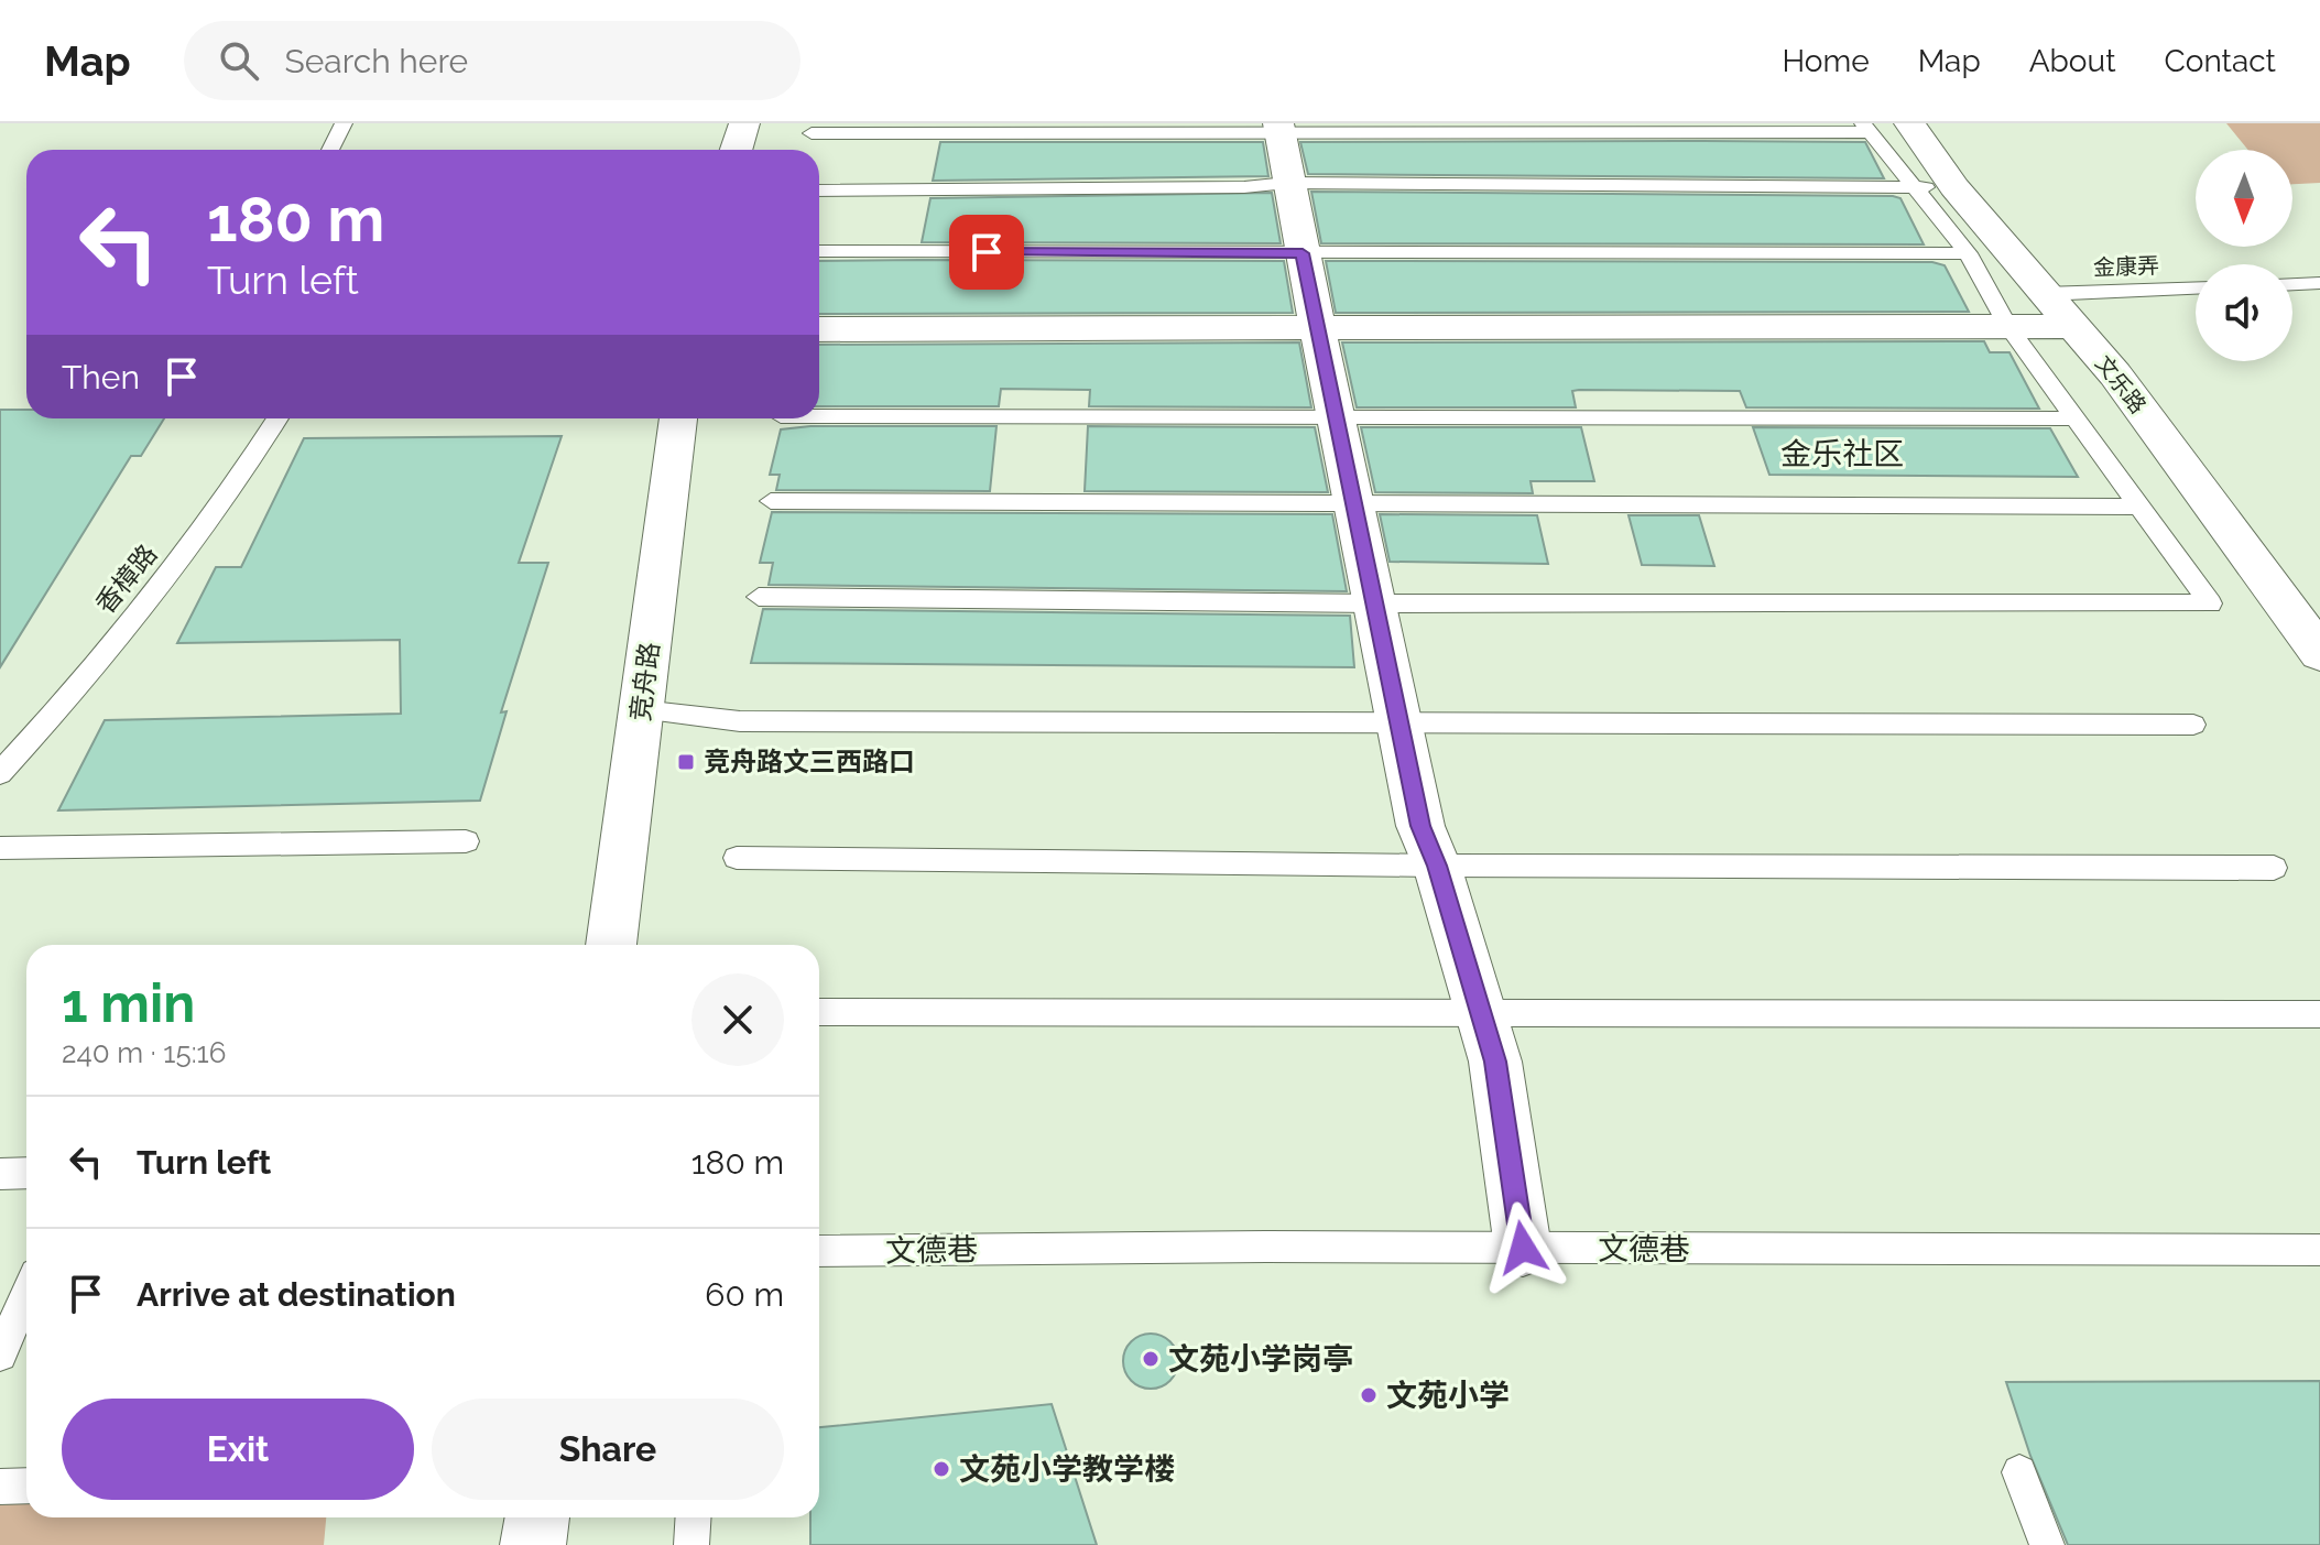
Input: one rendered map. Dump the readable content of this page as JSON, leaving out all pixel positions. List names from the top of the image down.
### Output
{
  "streets": {
    "street": ["文乐路", "竞舟路"],
    "lane": ["金康弄", "香樟路", "文德巷"]
  },
  "crossings": [
    ["金康弄", "文乐路"]
  ],
  "districts": ["金乐社区"],
  "places": {
    "transit": ["竞舟路文三西路口"],
    "other": ["文苑小学岗亭", "文苑小学", "文苑小学教学楼"]
  },
  "north": "bottom",
  "page": {
    "header": "Map",
    "search": "Search here",
    "nav": [
      "Home",
      "Map",
      "About",
      "Contact"
    ],
    "turn": ["180 m", "Turn left"],
    "then": "Then",
    "heading": ["1 min", "240 m · 15:16"],
    "list": [
      {
        "name": "Turn left",
        "value": "180 m"
      },
      {
        "name": "Arrive at destination",
        "value": "60 m"
      }
    ],
    "buttons": ["Exit", "Share"]
  }
}
